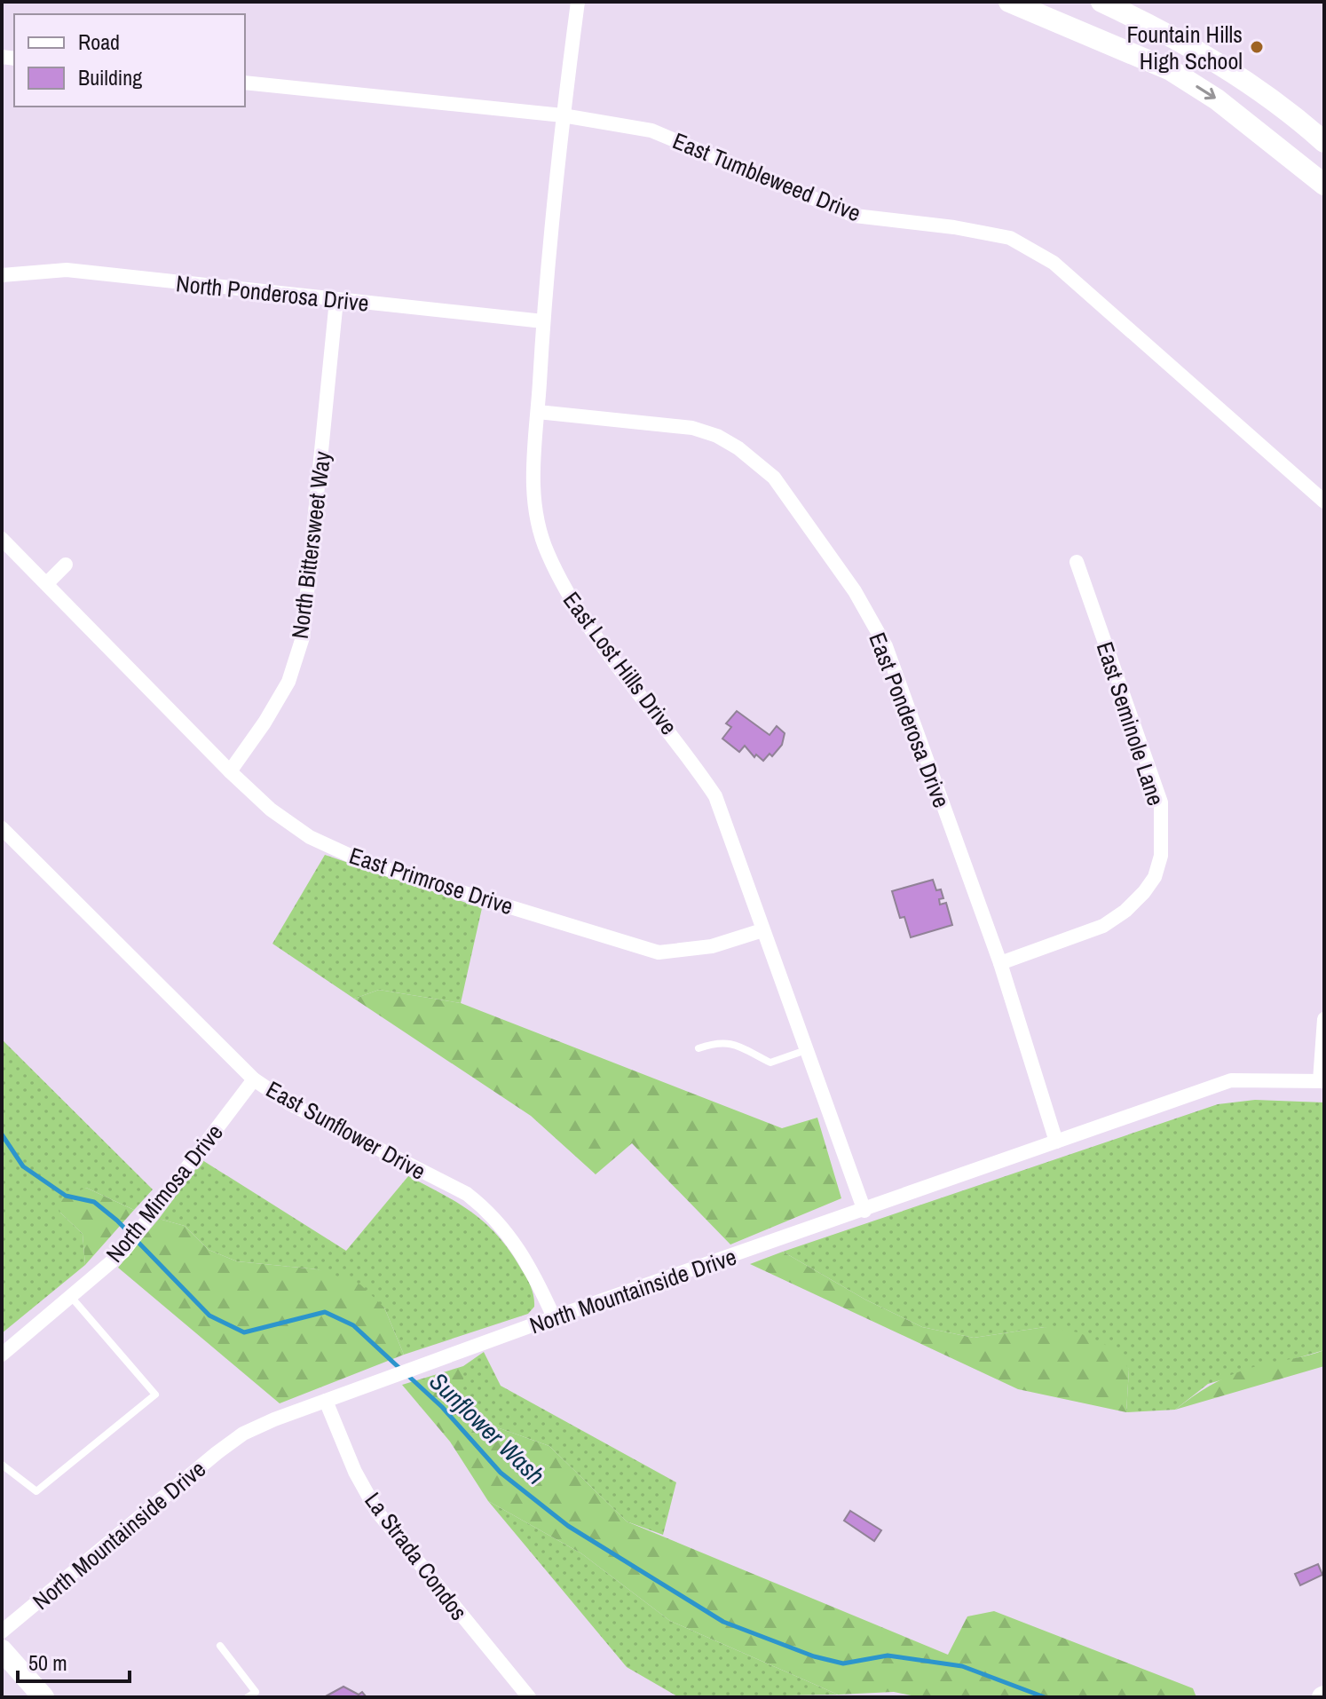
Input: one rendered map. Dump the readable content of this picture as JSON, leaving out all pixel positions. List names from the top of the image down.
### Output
{
  "streets": {
    "street": [
      "East Tumbleweed Drive",
      "North Ponderosa Drive",
      "North Bittersweet Way",
      "East Lost Hills Drive",
      "East Ponderosa Drive",
      "East Seminole Lane",
      "East Primrose Drive",
      "East Sunflower Drive",
      "North Mimosa Drive",
      "North Mountainside Drive",
      "La Strada Condos"
    ]
  },
  "crossings": [
    ["East Tumbleweed Drive", "East Lost Hills Drive"],
    ["North Ponderosa Drive", "North Bittersweet Way"],
    ["North Ponderosa Drive", "East Lost Hills Drive"],
    ["North Bittersweet Way", "East Primrose Drive"],
    ["East Lost Hills Drive", "East Ponderosa Drive"],
    ["East Lost Hills Drive", "East Primrose Drive"],
    ["East Lost Hills Drive", "North Mountainside Drive"],
    ["East Ponderosa Drive", "East Seminole Lane"],
    ["East Ponderosa Drive", "North Mountainside Drive"],
    ["East Sunflower Drive", "North Mimosa Drive"],
    ["East Sunflower Drive", "North Mountainside Drive"],
    ["North Mountainside Drive", "La Strada Condos"]
  ],
  "water": ["Sunflower Wash"],
  "places": ["Fountain Hills High School"],
  "legend": ["Road", "Building"],
  "scale_bar": "50 m"
}
